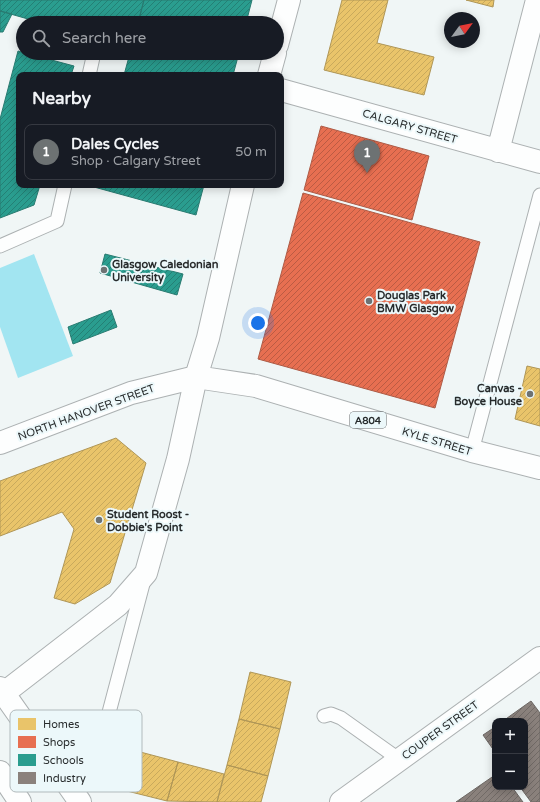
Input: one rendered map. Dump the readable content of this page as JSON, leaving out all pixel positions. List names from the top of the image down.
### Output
{
  "streets": {
    "street": [
      "CALGARY STREET",
      "NORTH HANOVER STREET",
      "A804",
      "KYLE STREET",
      "COUPER STREET"
    ]
  },
  "crossings": [
    ["NORTH HANOVER STREET", "KYLE STREET"]
  ],
  "places": [
    "Glasgow Caledonian University",
    "Douglas Park BMW Glasgow",
    "Canvas - Boyce House",
    "Student Roost - Dobbie's Point"
  ],
  "legend": [
    "Homes",
    "Shops",
    "Schools",
    "Industry"
  ],
  "north": "top right",
  "page": {
    "search": "Search here",
    "heading": "Nearby",
    "list": [
      {
        "mark": "1",
        "name": "Dales Cycles",
        "note": "Shop · Calgary Street",
        "value": "50 m"
      }
    ],
    "pins": "1",
    "map_buttons": ["+", "−"]
  }
}
